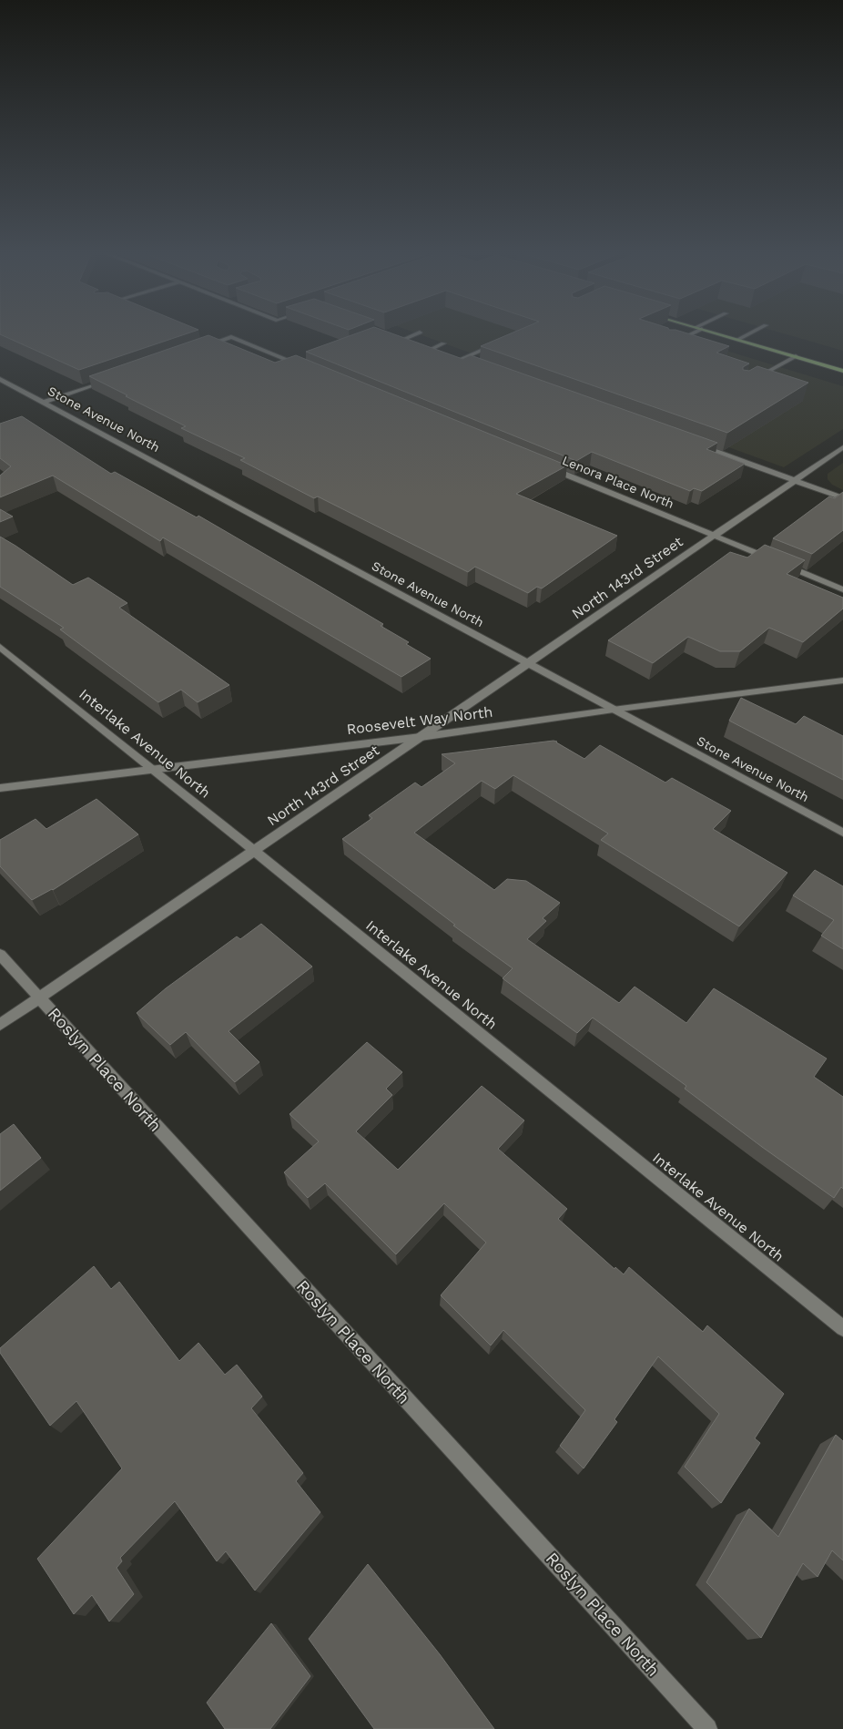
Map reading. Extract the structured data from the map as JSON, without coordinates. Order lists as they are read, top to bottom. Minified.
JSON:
{"streets":{"street":["Stone Avenue North","Lenora Place North","North 143rd Street","Roosevelt Way North","Interlake Avenue North","Roslyn Place North"]},"crossings":[["Stone Avenue North","North 143rd Street"],["Stone Avenue North","Roosevelt Way North"],["Lenora Place North","North 143rd Street"],["North 143rd Street","Roosevelt Way North"],["North 143rd Street","Interlake Avenue North"],["North 143rd Street","Roslyn Place North"],["Roosevelt Way North","Interlake Avenue North"]]}
